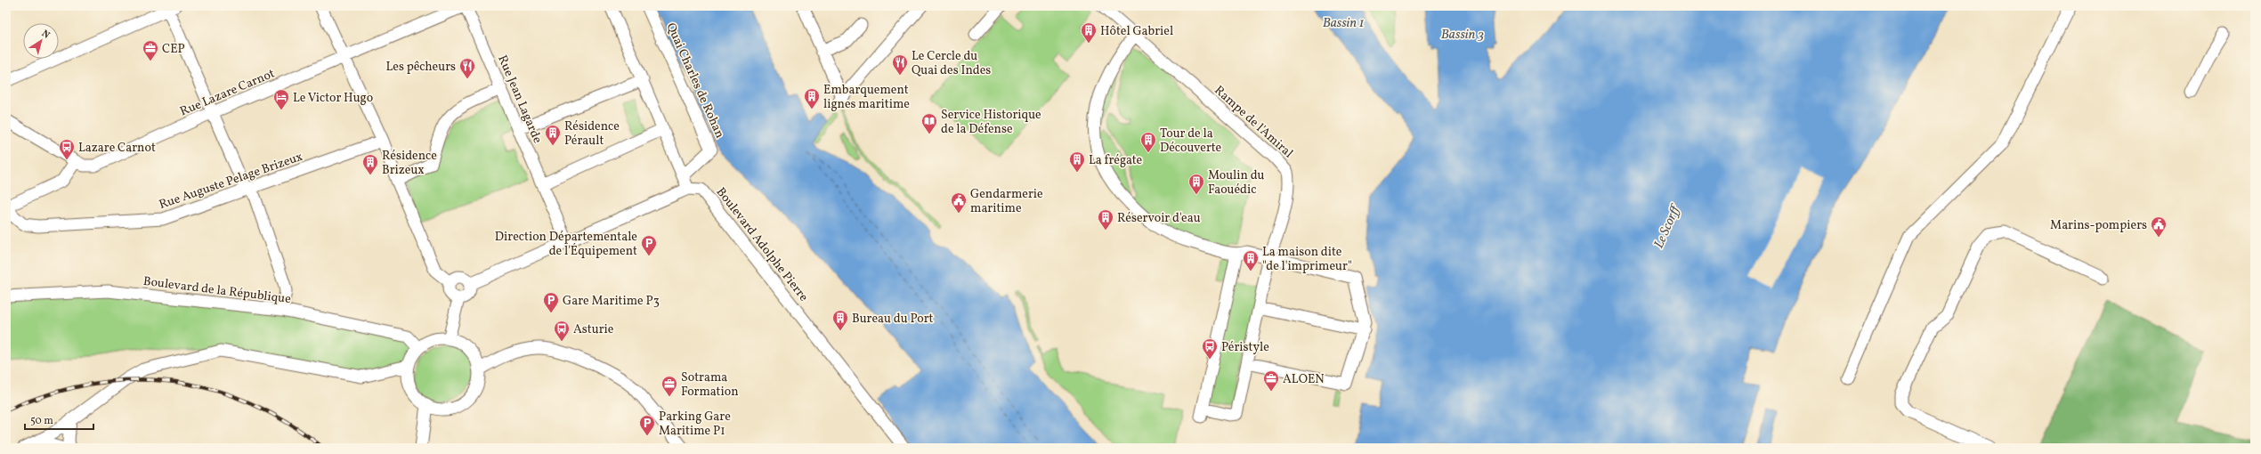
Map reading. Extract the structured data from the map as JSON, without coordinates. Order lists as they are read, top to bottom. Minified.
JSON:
{"streets":{"street":["Quai Charles de Rohan","Rue Lazare Carnot","Rue Jean Lagarde","Rampe de l'Amiral","Rue Auguste Pelage Brizeux","Boulevard Adolphe Pierre","Boulevard de la République"]},"crossings":[["Rue Lazare Carnot","Rue Jean Lagarde"]],"water":["Bassin 1","Bassin 3","Le Scorff"],"places":{"building":["Hôtel Gabriel","Embarquement lignes maritime","Résidence Pérault","Tour de la Découverte","La frégate","Résidence Brizeux","Moulin du Faouédic","Réservoir d'eau","La maison dite \"de l'imprimeur\"","Bureau du Port"],"office":["CEP","ALOEN","Sotrama Formation"],"restaurant":["Le Cercle du Quai des Indes","Les pêcheurs"],"hotel":["Le Victor Hugo"],"library":["Service Historique de la Défense"],"bus stop":["Lazare Carnot","Asturie","Péristyle"],"public building":["Gendarmerie maritime","Marins-pompiers"],"parking":["Direction Départementale de l'Équipement","Gare Maritime P3","Parking Gare Maritime P1"]},"scale_bar":"50 m","north":"top right"}
